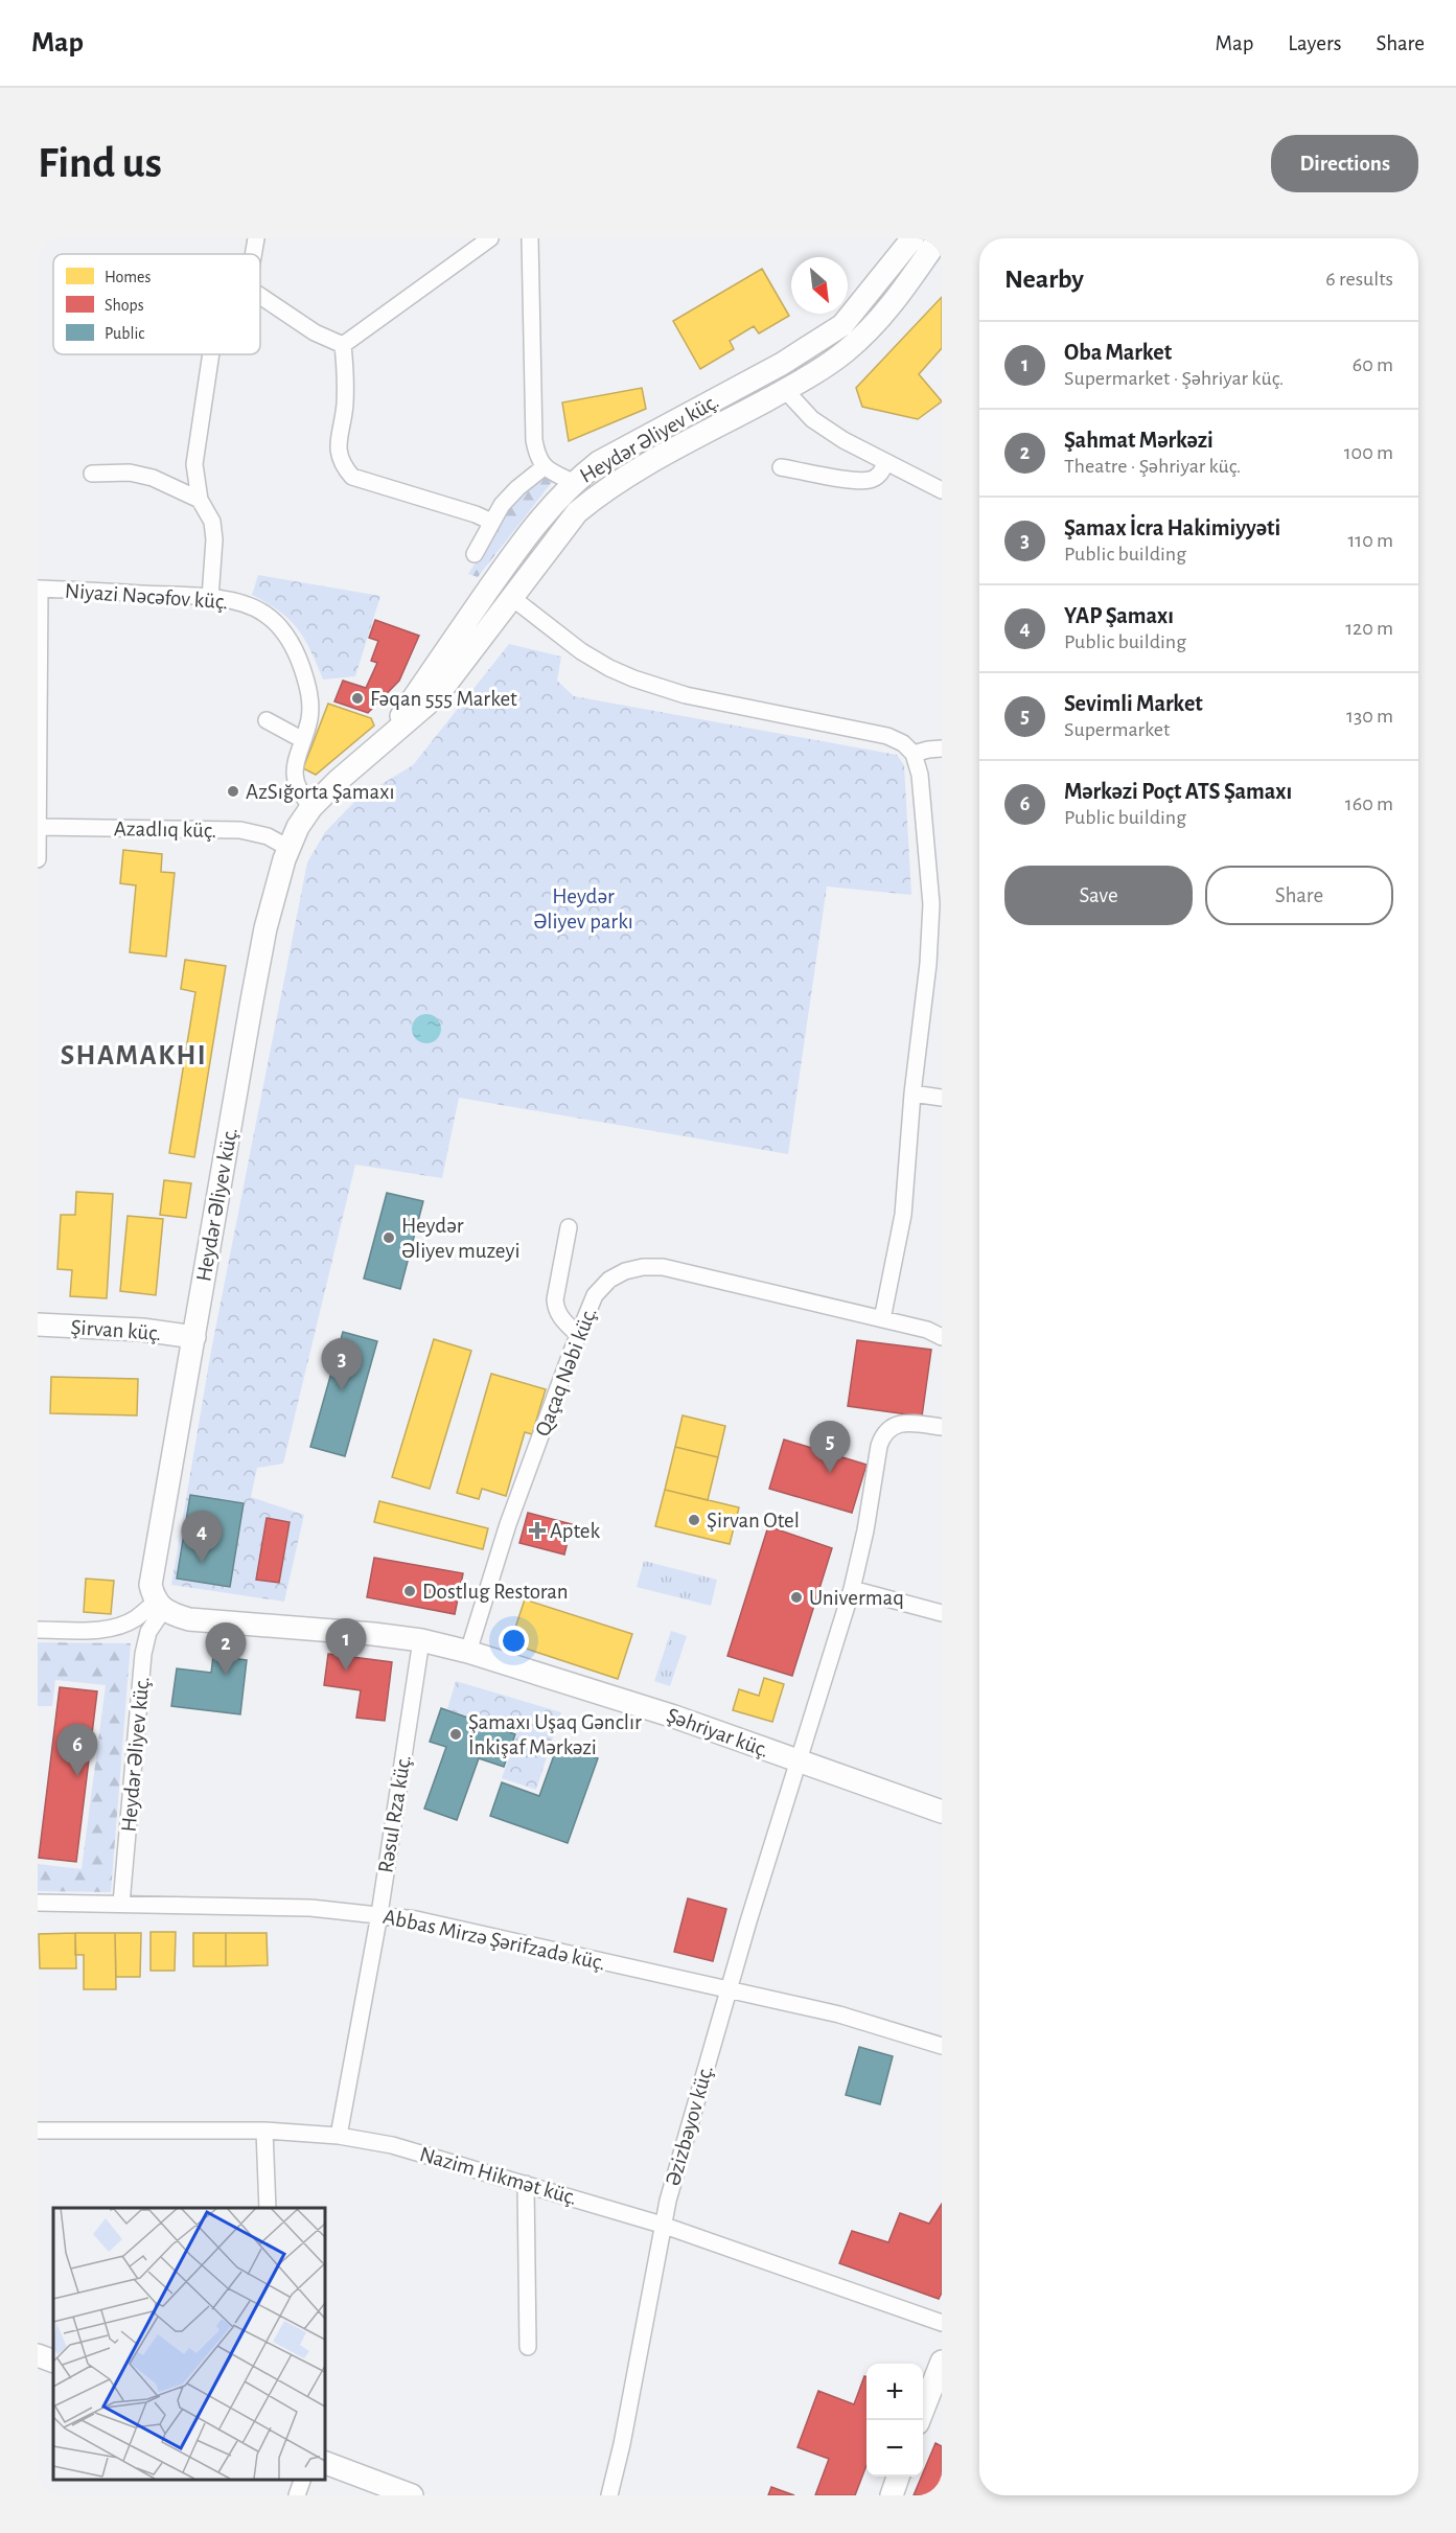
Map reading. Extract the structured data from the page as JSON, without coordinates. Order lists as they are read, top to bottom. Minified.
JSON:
{"streets":{"street":["Heydər Əliyev küç.","Niyazi Nəcəfov küç.","Azadlıq küç.","Şirvan küç.","Qaçaq Nəbi küç.","Şəhriyar küç.","Rəsul Rza küç.","Abbas Mirzə Şərifzadə küç.","Əzizbəyov küç.","Nazim Hikmət küç."]},"crossings":[["Heydər Əliyev küç.","Niyazi Nəcəfov küç."],["Heydər Əliyev küç.","Azadlıq küç."],["Heydər Əliyev küç.","Şirvan küç."],["Heydər Əliyev küç.","Şəhriyar küç."],["Heydər Əliyev küç.","Abbas Mirzə Şərifzadə küç."],["Qaçaq Nəbi küç.","Şəhriyar küç."],["Şəhriyar küç.","Rəsul Rza küç."],["Şəhriyar küç.","Əzizbəyov küç."],["Rəsul Rza küç.","Abbas Mirzə Şərifzadə küç."],["Rəsul Rza küç.","Nazim Hikmət küç."],["Abbas Mirzə Şərifzadə küç.","Əzizbəyov küç."],["Əzizbəyov küç.","Nazim Hikmət küç."]],"districts":["SHAMAKHI"],"parks":["Heydər Əliyev parkı"],"places":{"other":["Fəqan 555 Market","AzSığorta Şamaxı","Heydər Əliyev muzeyi","Şirvan Otel","Dostlug Restoran","Univermaq","Şamaxı Uşaq Gənclır İnkişaf Mərkəzi"],"health":["Aptek"]},"legend":["Homes","Shops","Public"],"north":"bottom right","page":{"header":"Map","nav":["Map","Layers","Share"],"buttons":["Directions",["Save","Share"]],"title":"Find us","heading":["Nearby","6 results"],"list":[{"mark":"1","name":"Oba Market","note":"Supermarket · Şəhriyar küç.","value":"60 m"},{"mark":"2","name":"Şahmat Mərkəzi","note":"Theatre · Şəhriyar küç.","value":"100 m"},{"mark":"3","name":"Şamax İcra Hakimiyyəti","note":"Public building","value":"110 m"},{"mark":"4","name":"YAP Şamaxı","note":"Public building","value":"120 m"},{"mark":"5","name":"Sevimli Market","note":"Supermarket","value":"130 m"},{"mark":"6","name":"Mərkəzi Poçt ATS Şamaxı","note":"Public building","value":"160 m"}],"pins":["3","5","4","1","2","6"],"map_buttons":["+","−"]}}
